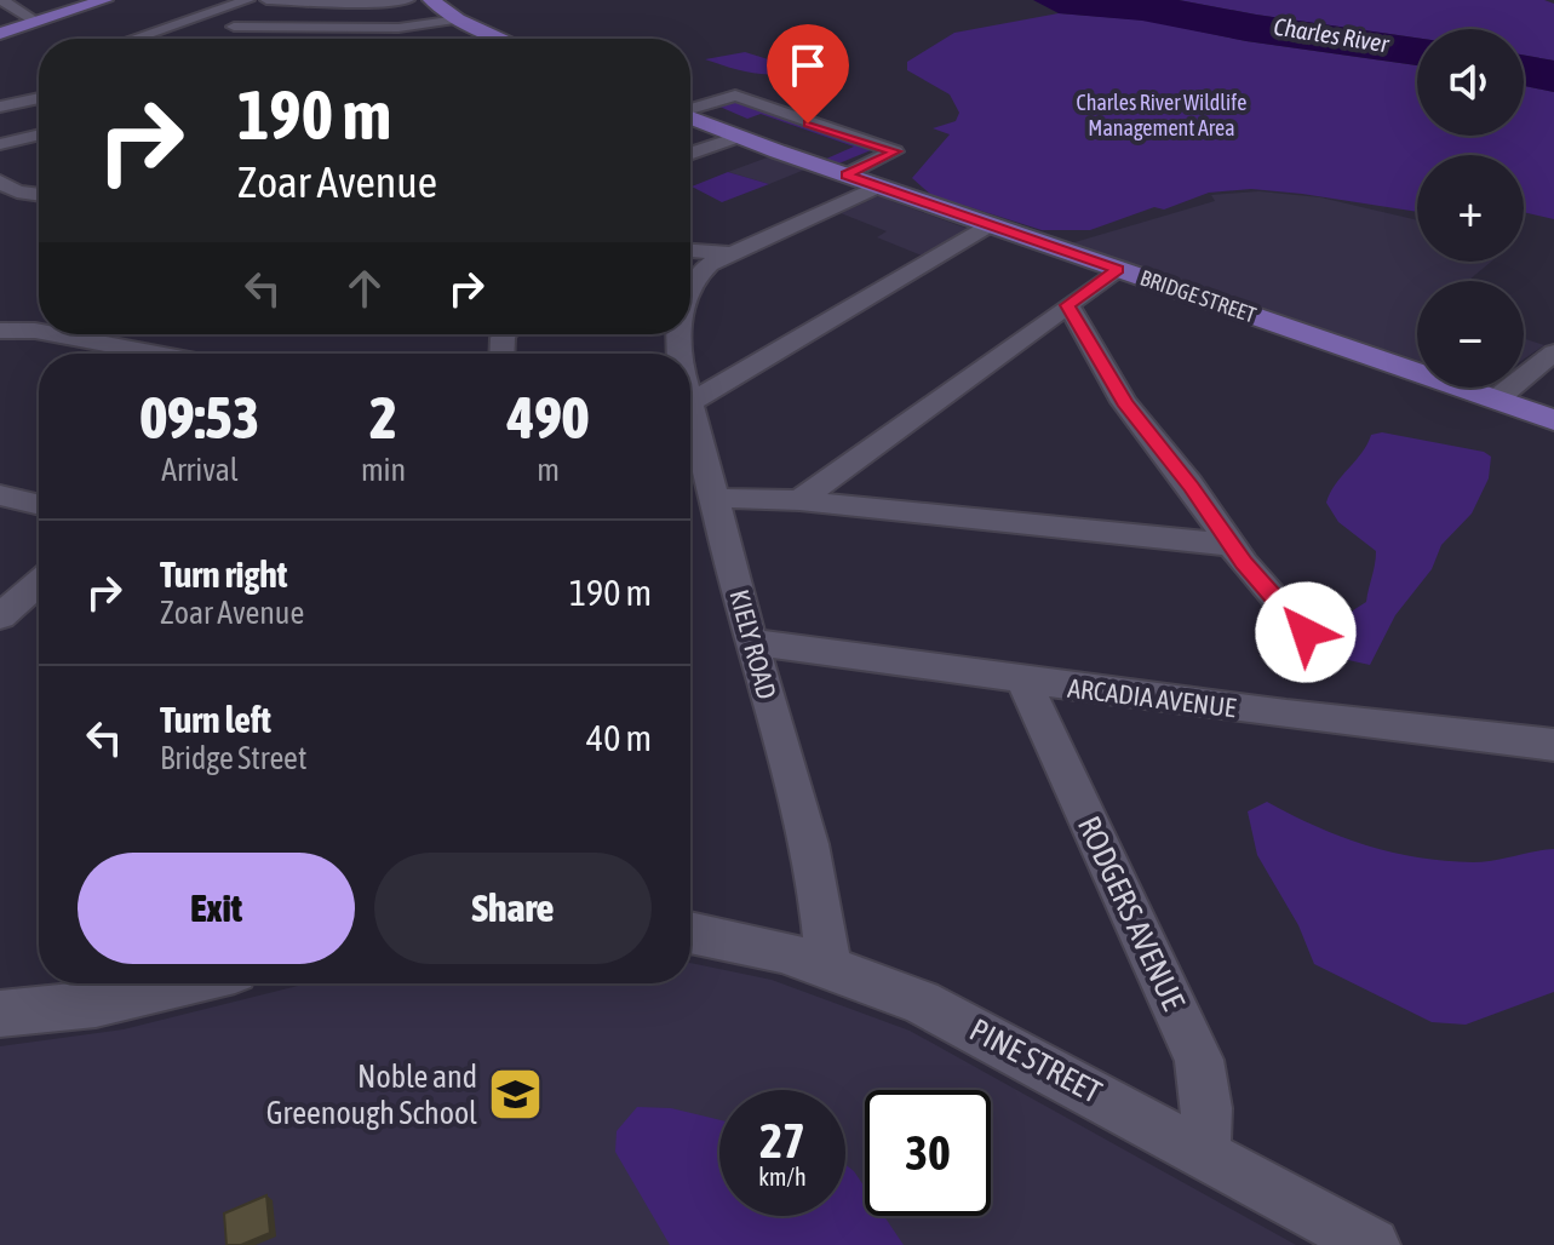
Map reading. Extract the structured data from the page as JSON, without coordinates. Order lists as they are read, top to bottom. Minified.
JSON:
{"streets":{"main road":["BRIDGE STREET"],"street":["KIELY ROAD","ARCADIA AVENUE","RODGERS AVENUE","PINE STREET"]},"crossings":[["BRIDGE STREET","KIELY ROAD"],["KIELY ROAD","ARCADIA AVENUE"],["KIELY ROAD","PINE STREET"],["ARCADIA AVENUE","RODGERS AVENUE"],["RODGERS AVENUE","PINE STREET"]],"water":["Charles River"],"parks":["Charles River Wildlife Management Area"],"places":{"school or university":["Noble and Greenough School"]},"page":{"map_buttons":["+","−"],"turn":["190 m","Zoar Avenue"],"eta":["09:53","Arrival","2","min","490","m"],"list":[{"name":"Turn right","note":"Zoar Avenue","value":"190 m"},{"name":"Turn left","note":"Bridge Street","value":"40 m"}],"buttons":["Exit","Share"],"speed":"27 km/h","limit":"30"}}
